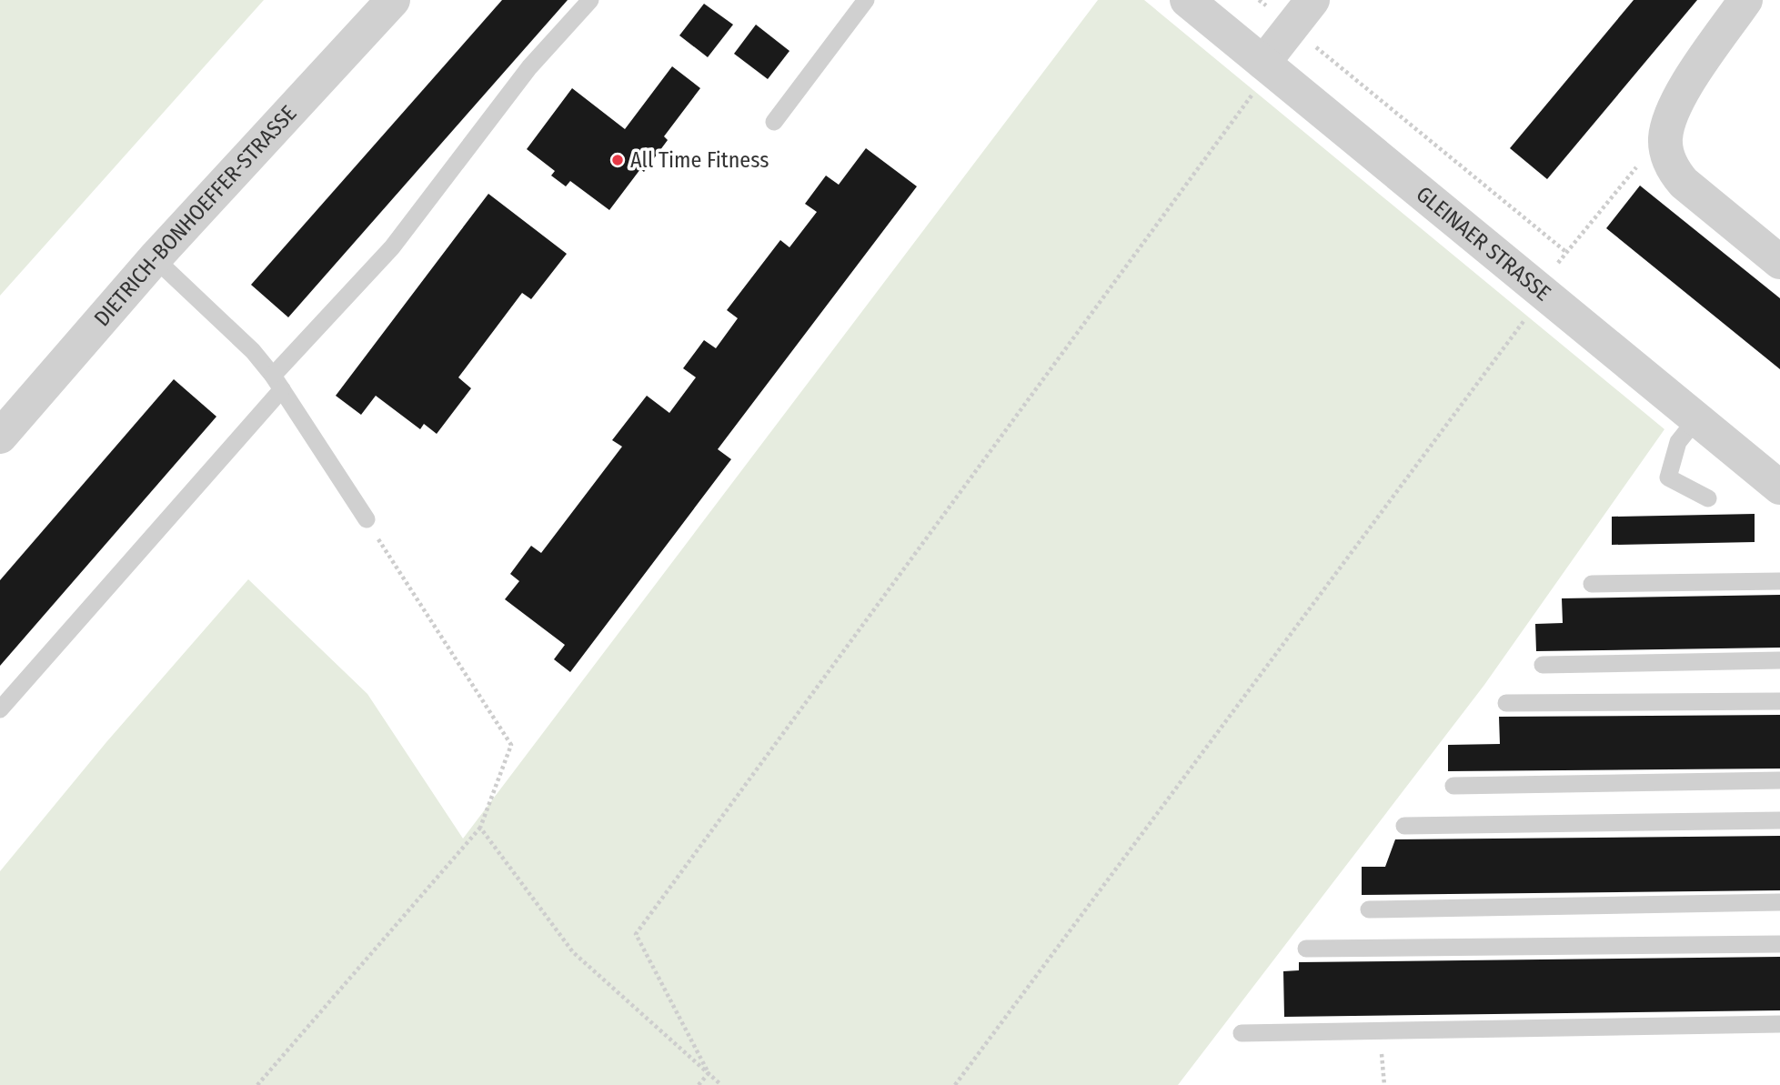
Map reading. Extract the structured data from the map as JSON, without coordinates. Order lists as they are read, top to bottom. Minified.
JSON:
{"streets":{"street":["DIETRICH-BONHOEFFER-STRASSE","GLEINAER STRASSE"]},"places":["All Time Fitness"]}
